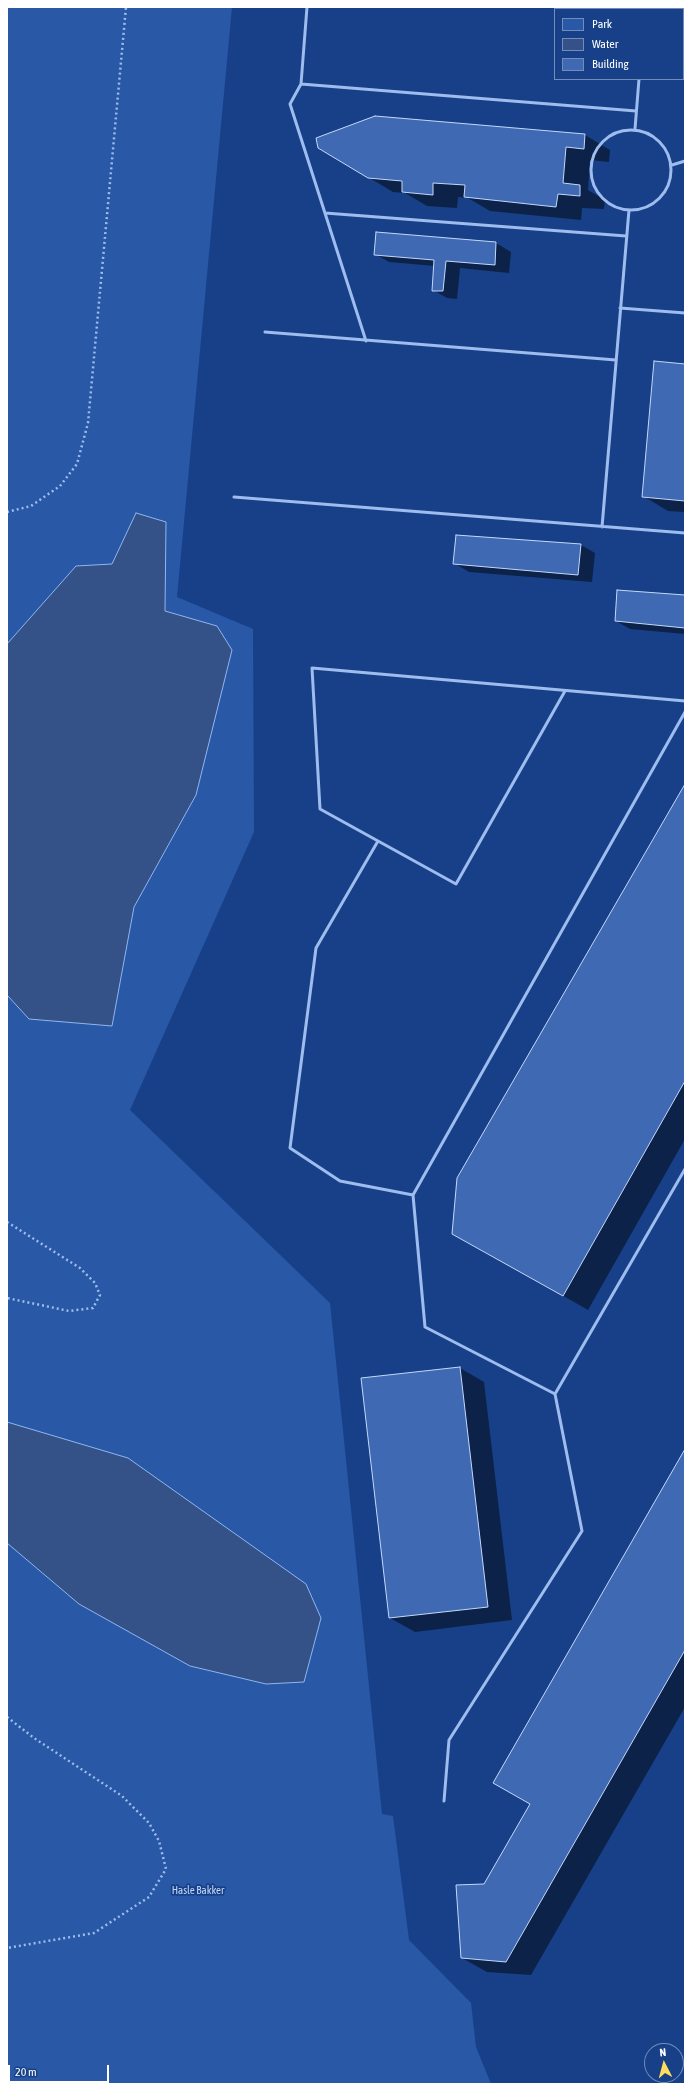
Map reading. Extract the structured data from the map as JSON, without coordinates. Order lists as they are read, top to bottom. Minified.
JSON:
{"parks":["Hasle Bakker"],"legend":["Park","Water","Building"],"scale_bar":"20 m","north":"top"}
